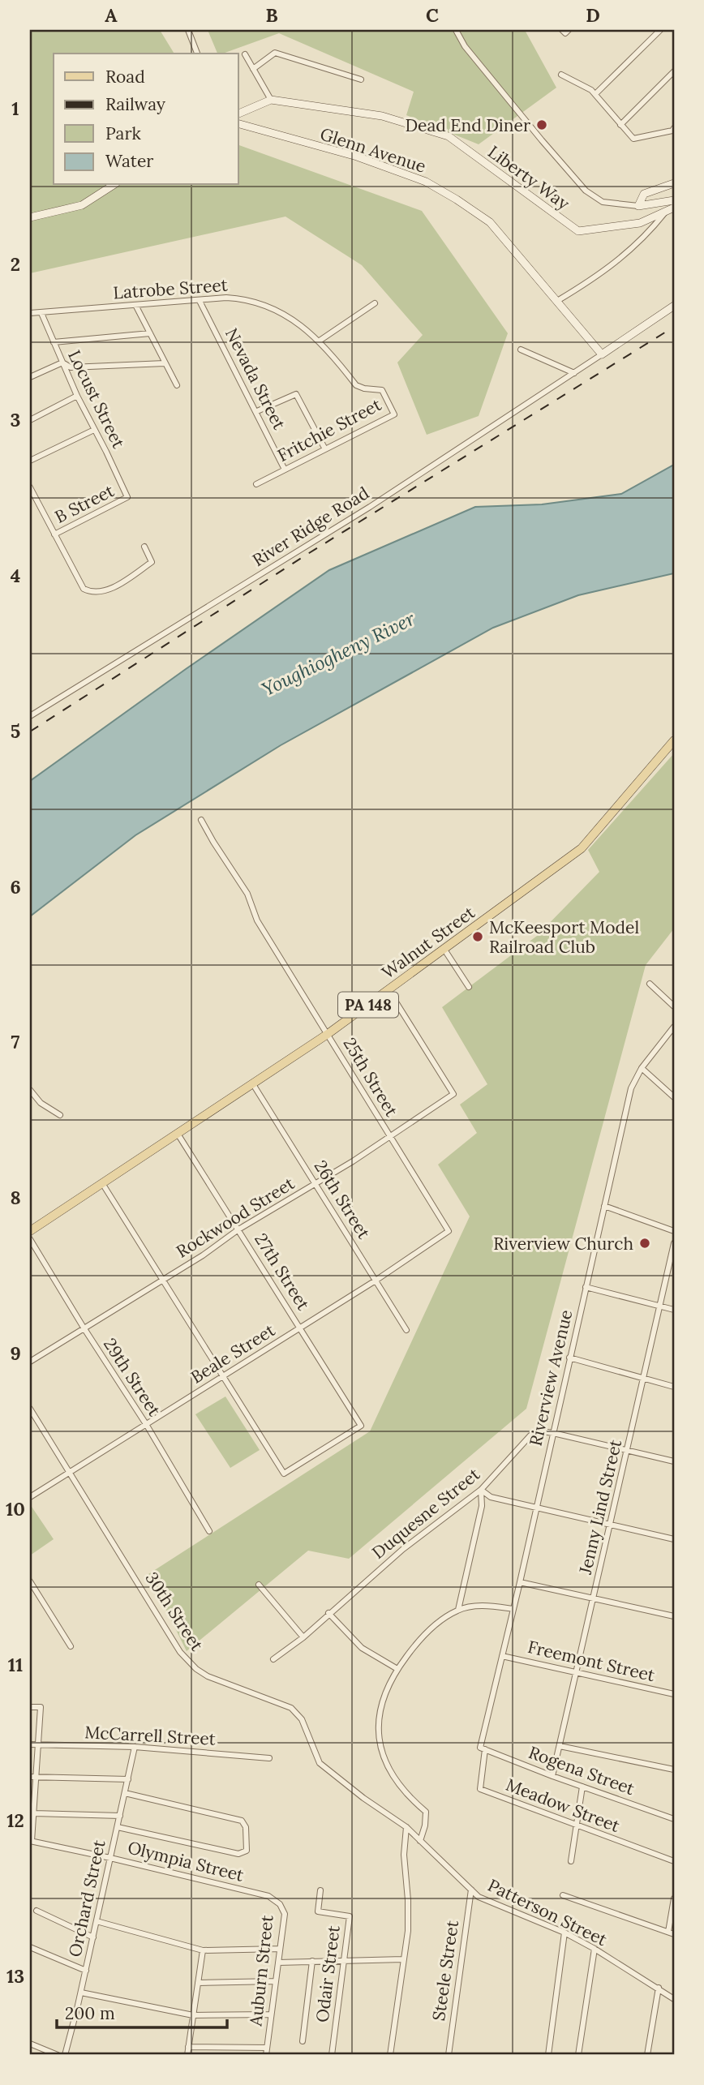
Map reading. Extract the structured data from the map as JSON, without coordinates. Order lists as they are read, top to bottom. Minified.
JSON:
{"streets":{"main road":["Walnut Street","PA 148"],"street":["Glenn Avenue","Liberty Way","Latrobe Street","Nevada Street","Locust Street","Fritchie Street","B Street","River Ridge Road","25th Street","26th Street","Rockwood Street","27th Street","Beale Street","29th Street","Riverview Avenue","Jenny Lind Street","Duquesne Street","30th Street","Freemont Street","McCarrell Street","Rogena Street","Meadow Street","Olympia Street","Orchard Street","Patterson Street","Auburn Street","Steele Street","Odair Street"]},"crossings":[["Glenn Avenue","River Ridge Road"],["Latrobe Street","Nevada Street"],["Latrobe Street","Locust Street"],["Latrobe Street","Fritchie Street"],["Nevada Street","Fritchie Street"],["Locust Street","B Street"],["Walnut Street","25th Street"],["Walnut Street","26th Street"],["Walnut Street","Rockwood Street"],["Walnut Street","27th Street"],["25th Street","Rockwood Street"],["25th Street","Beale Street"],["26th Street","Rockwood Street"],["26th Street","Beale Street"],["Rockwood Street","27th Street"],["Rockwood Street","29th Street"],["27th Street","Beale Street"],["Beale Street","29th Street"],["Beale Street","30th Street"],["Riverview Avenue","Duquesne Street"],["Riverview Avenue","Freemont Street"],["Riverview Avenue","Rogena Street"],["Riverview Avenue","Meadow Street"],["Jenny Lind Street","Duquesne Street"],["Jenny Lind Street","Freemont Street"],["Jenny Lind Street","Rogena Street"],["30th Street","Patterson Street"],["McCarrell Street","Orchard Street"],["Rogena Street","Meadow Street"],["Olympia Street","Orchard Street"],["Olympia Street","Auburn Street"],["Patterson Street","Steele Street"]],"water":["Youghiogheny River"],"places":["Dead End Diner","McKeesport Model Railroad Club","Riverview Church"],"legend":["Road","Railway","Park","Water"],"scale_bar":"200 m","grid":{"columns":["A","B","C","D"],"rows":["1","2","3","4","5","6","7","8","9","10","11","12","13"]}}
